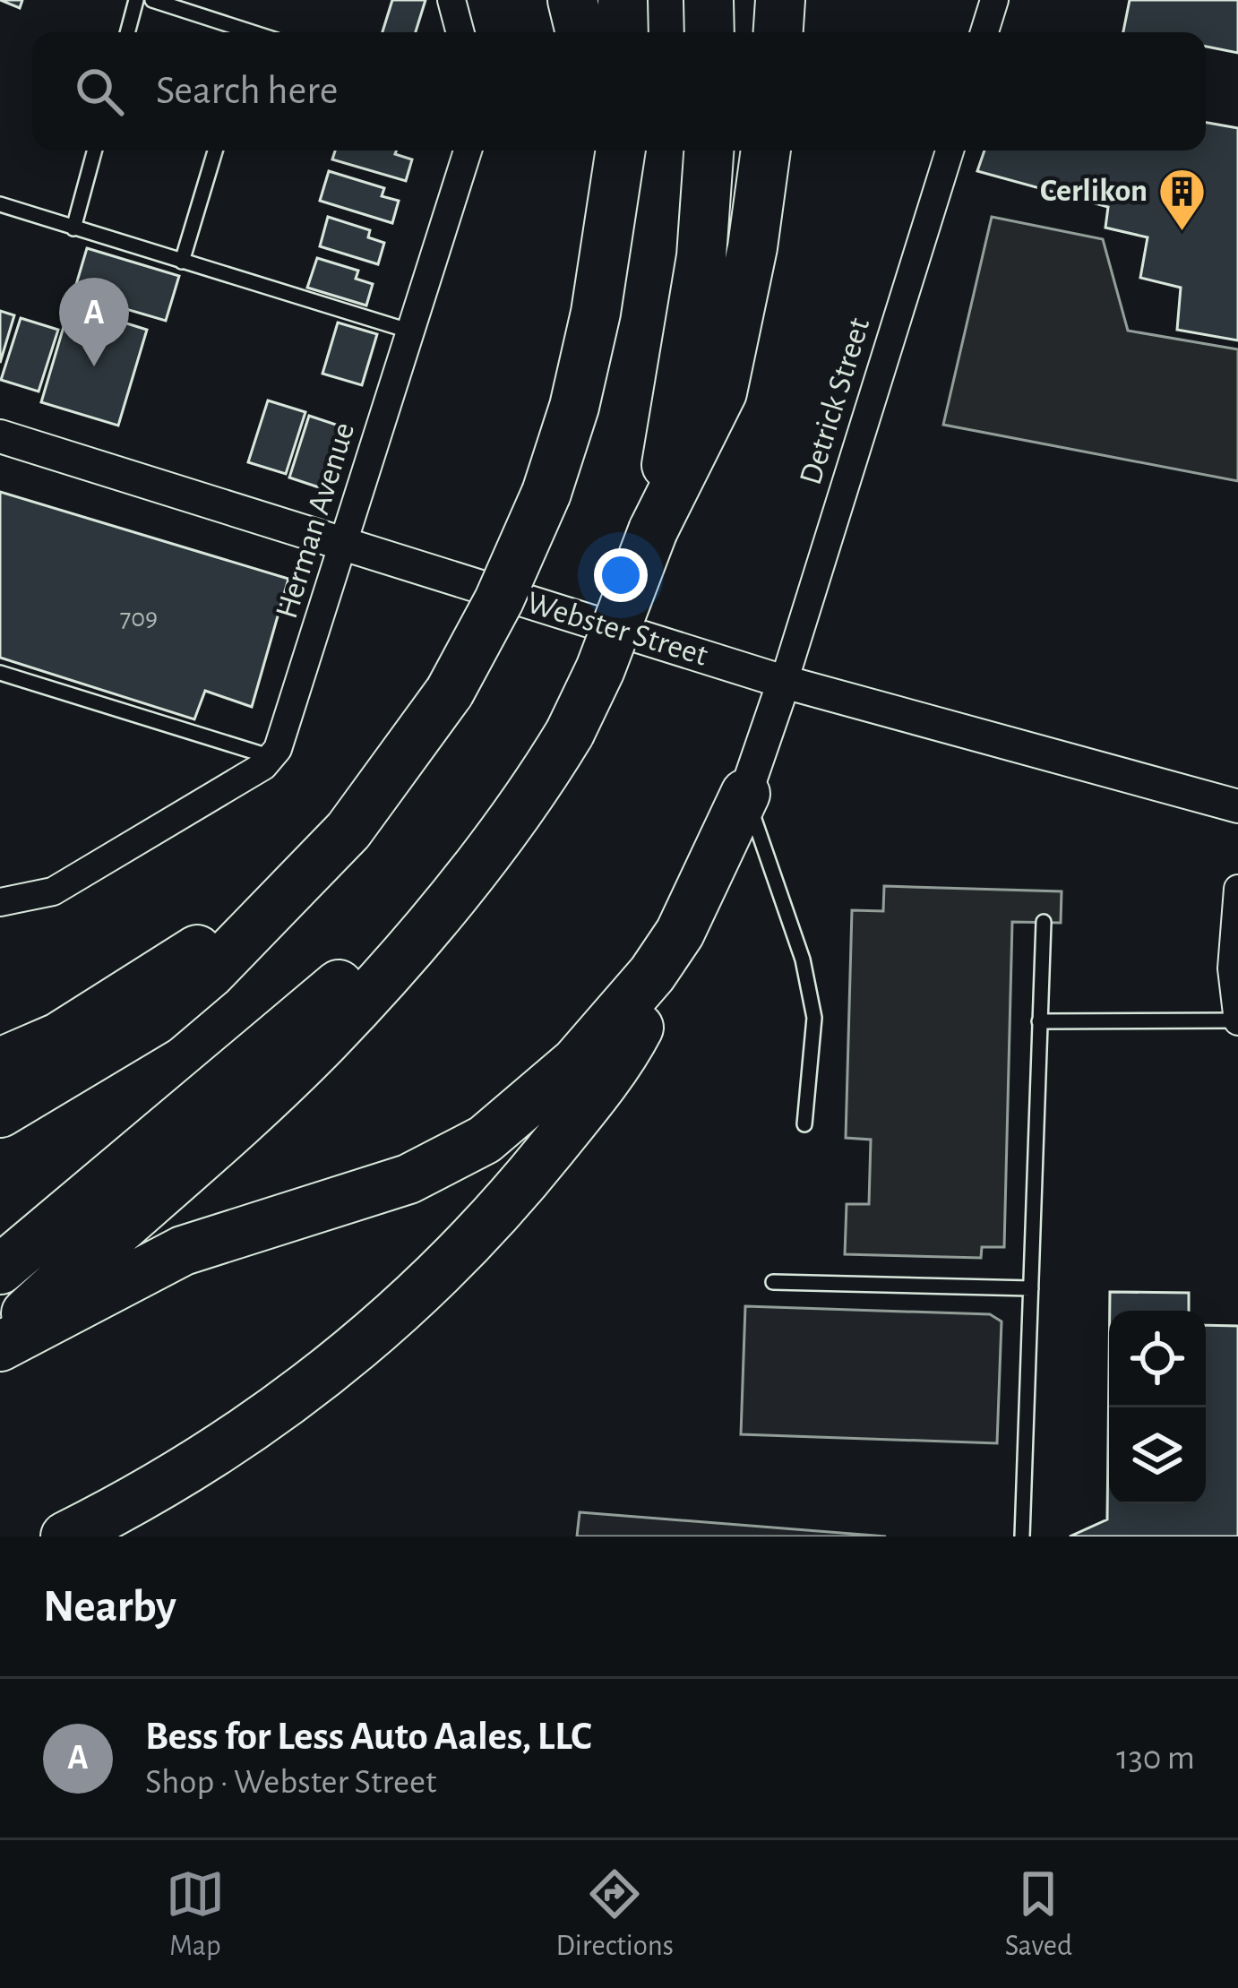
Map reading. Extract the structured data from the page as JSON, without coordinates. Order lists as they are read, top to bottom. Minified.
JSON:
{"streets":{"street":["Detrick Street","Herman Avenue","Webster Street"]},"crossings":[["Detrick Street","Webster Street"],["Herman Avenue","Webster Street"]],"places":{"building":["Cerlikon"]},"house_numbers":["709"],"page":{"search":"Search here","pins":"A","heading":"Nearby","list":[{"mark":"A","name":"Bess for Less Auto Aales, LLC","note":"Shop · Webster Street","value":"130 m"}],"nav":["Map","Directions","Saved"]}}
